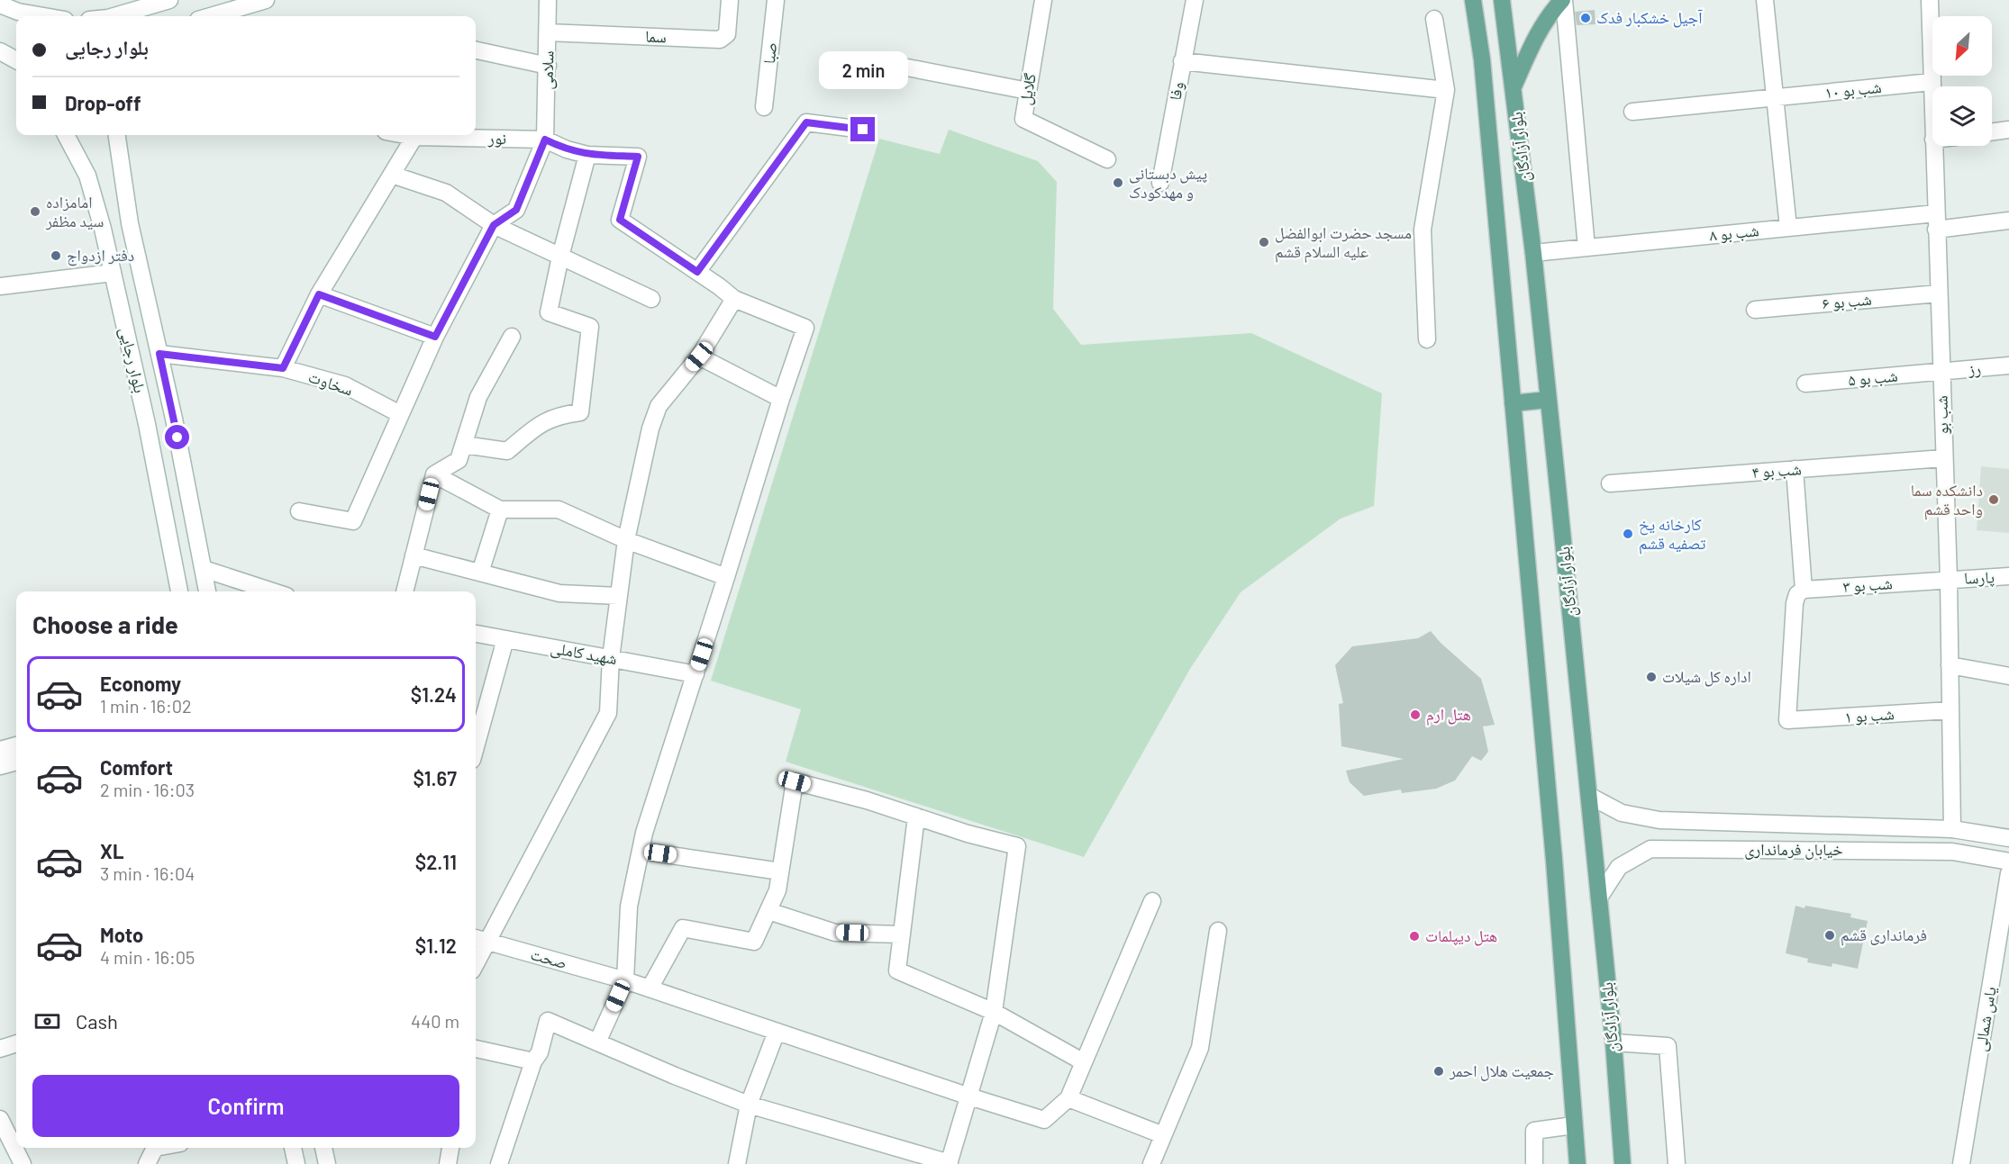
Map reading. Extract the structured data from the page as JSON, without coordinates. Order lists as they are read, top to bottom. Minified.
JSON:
{"streets":{"main road":["بلوار آزادگان"],"street":["سما","صبا","سلامی","گلایل","شب بو ۱۰","وفا","نور","شب بو ۸","شب بو ۶","بلوار رجایی","رز","شب بو ۵","سخاوت","شب بو","شب بو ۴","پارسا","شب بو ۳","شهید کاملی","شب بو ۱","خیابان فرمانداری","صحت","یاس شمالی"]},"crossings":[["سما","سلامی"],["سلامی","نور"],["شب بو ۱۰","شب بو"],["بلوار آزادگان","شب بو ۸"],["بلوار آزادگان","خیابان فرمانداری"],["شب بو ۸","شب بو"],["شب بو ۶","شب بو"],["بلوار رجایی","سخاوت"],["رز","شب بو ۵"],["رز","شب بو"],["شب بو ۵","شب بو"],["شب بو","شب بو ۴"],["شب بو","پارسا"],["شب بو","شب بو ۳"],["شب بو","شب بو ۱"],["شب بو","خیابان فرمانداری"],["پارسا","شب بو ۳"],["شب بو ۳","شب بو ۱"]],"places":["آجیل خشکبار فدک","پیش دبستانی و مهدکودک","امامزاده سید مظفر","مسجد حضرت ابوالفضل علیه السلام قشم","دفتر ازدواج","دانشکده سما واحد قشم","کارخانه یخ تصفیه قشم","اداره کل شیلات","هتل ارم","فرمانداری قشم","هتل دیپلمات","جمعیت هلال احمر"],"north":"bottom left","page":{"banner":["بلوار رجایی","Drop-off"],"bubble":"2 min","heading":"Choose a ride","list":[{"name":"Economy","note":"1 min · 16:02","value":"$1.24"},{"name":"Comfort","note":"2 min · 16:03","value":"$1.67"},{"name":"XL","note":"3 min · 16:04","value":"$2.11"},{"name":"Moto","note":"4 min · 16:05","value":"$1.12"}],"pay":["Cash","440 m"],"buttons":"Confirm"}}
